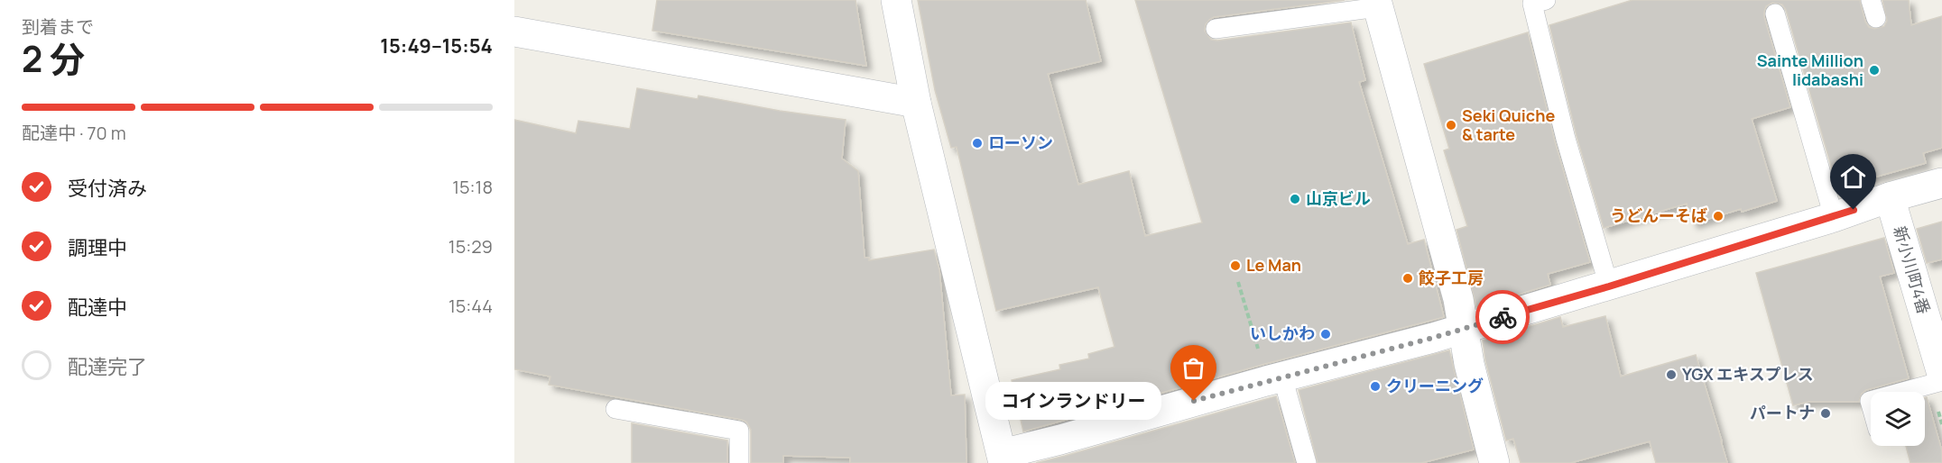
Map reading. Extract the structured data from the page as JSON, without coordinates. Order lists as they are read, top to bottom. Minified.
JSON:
{"streets":{"street":["新小川町4番"]},"places":["Sainte Million Iidabashi","Seki Quiche & tarte","ローソン","山京ビル","うどんーそば","Le Man","餃子工房","いしかわ","YGX エキスプレス","クリーニング","コインランドリー","パートナ"],"page":{"heading":["2 分","到着まで","15:49–15:54"],"bar":"配達中 · 70 m","list":[["受付済み","15:18"],["調理中","15:29"],["配達中","15:44"],"配達完了"],"bubble":"コインランドリー"}}
